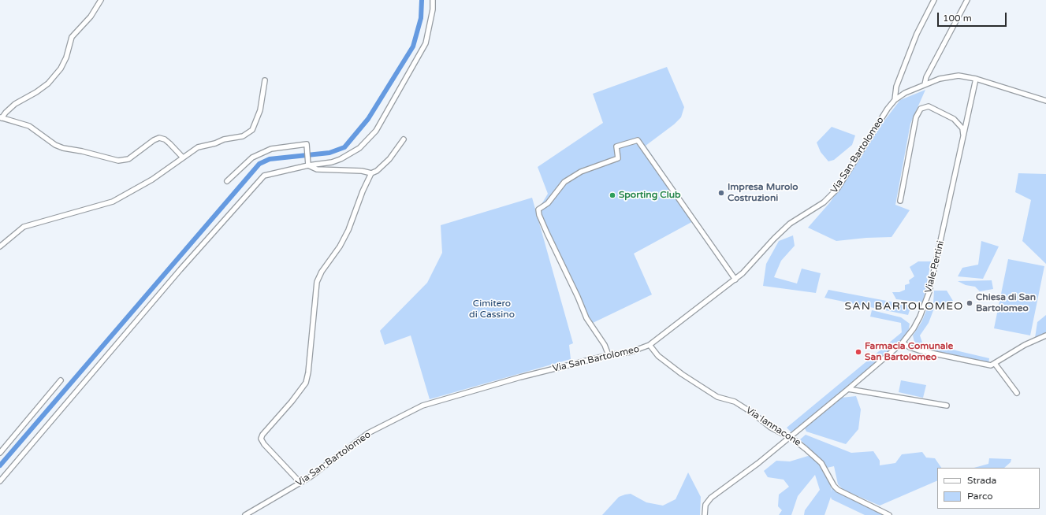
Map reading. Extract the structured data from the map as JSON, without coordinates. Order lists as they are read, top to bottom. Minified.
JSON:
{"streets":{"street":["Via San Bartolomeo","Viale Pertini","Via Iannacone"]},"crossings":[["Via San Bartolomeo","Via Iannacone"],["Viale Pertini","Via Iannacone"]],"districts":["SAN BARTOLOMEO"],"parks":["Cimitero di Cassino"],"places":["Impresa Murolo Costruzioni","Sporting Club","Chiesa di San Bartolomeo","Farmacia Comunale San Bartolomeo"],"legend":["Strada","Parco"],"scale_bar":"100 m"}
